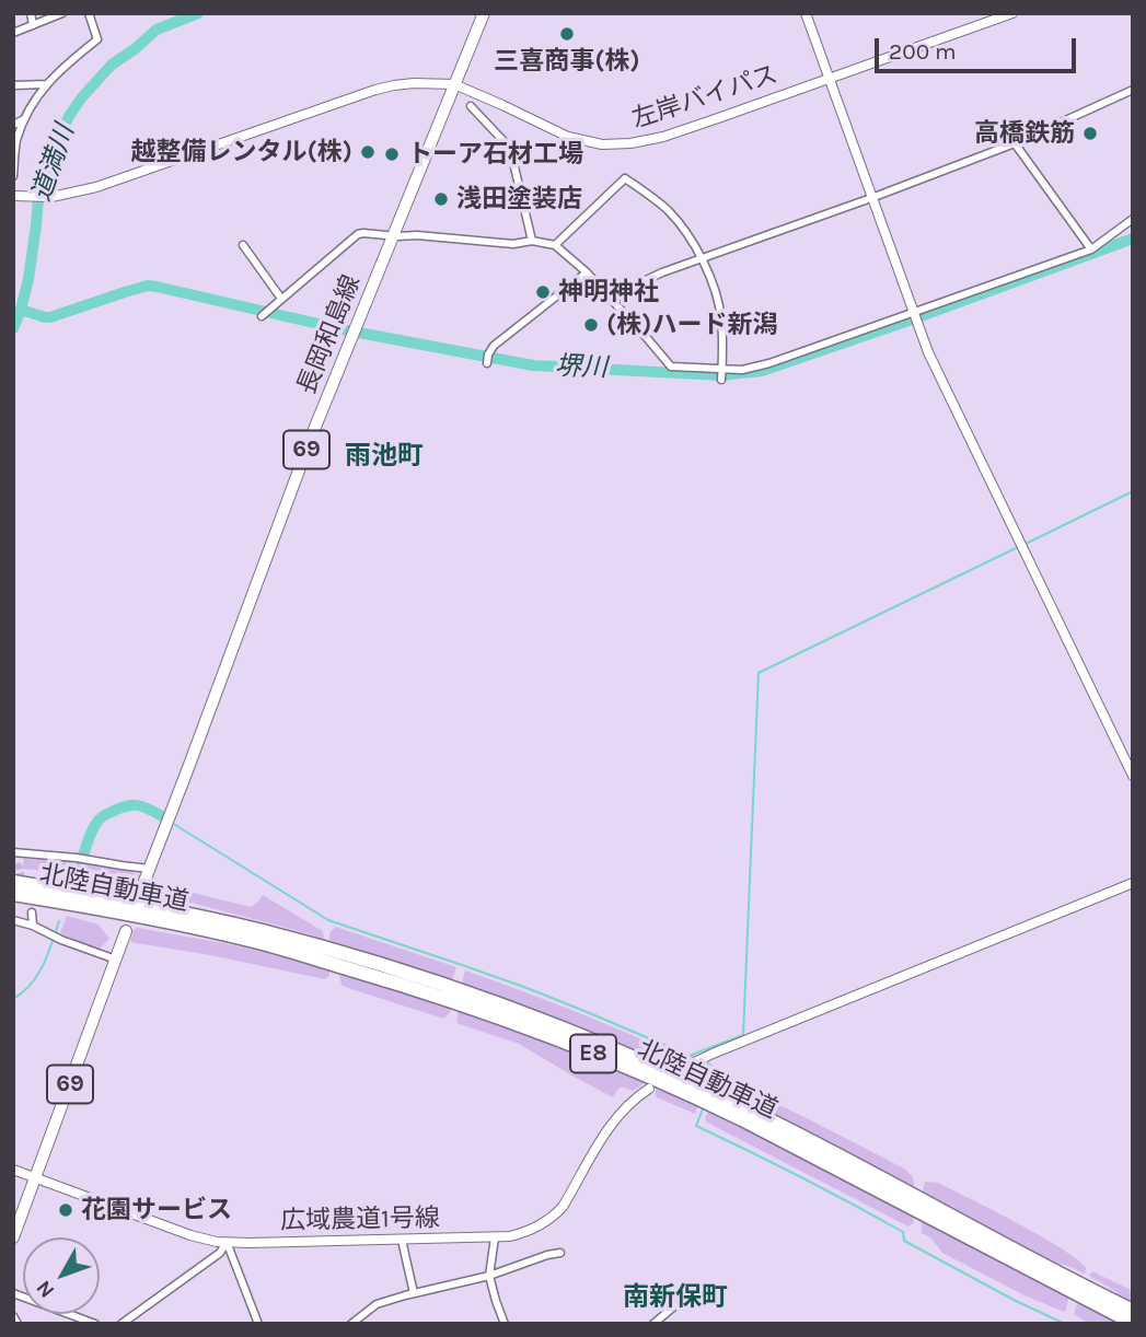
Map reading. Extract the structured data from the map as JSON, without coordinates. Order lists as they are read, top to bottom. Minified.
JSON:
{"streets":{"highway":["北陸自動車道","E8"],"main road":["長岡和島線","69"],"street":["左岸バイパス","広域農道1号線"]},"crossings":[["左岸バイパス","長岡和島線"],["69","広域農道1号線"]],"districts":["雨池町","南新保町"],"water":["道満川","堺川"],"places":["三喜商事(株)","高橋鉄筋","越整備レンタル(株)","トーア石材工場","浅田塗装店","神明神社","(株)ハード新潟","花園サービス"],"scale_bar":"200 m","north":"bottom left"}
